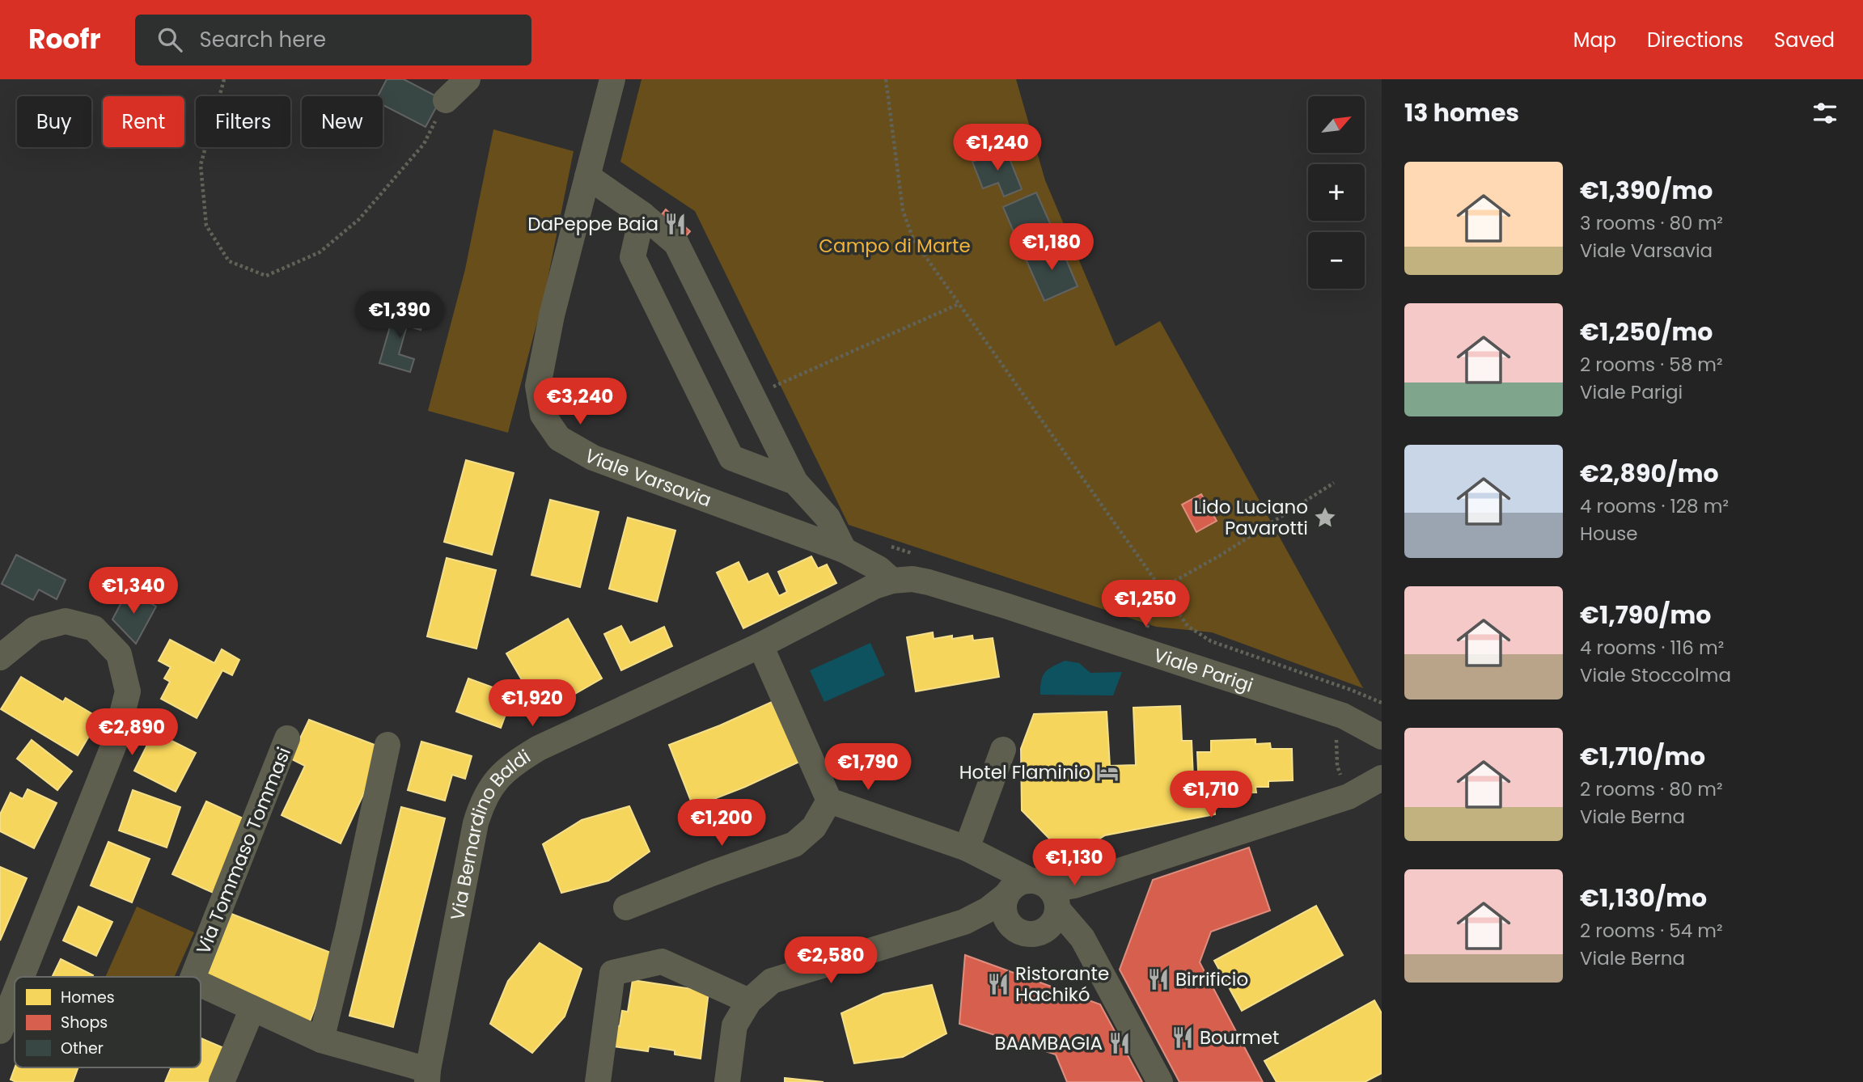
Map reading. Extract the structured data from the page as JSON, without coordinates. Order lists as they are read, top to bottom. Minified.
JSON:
{"streets":{"street":["Viale Varsavia","Viale Parigi","Via Bernardino Baldi","Via Tommaso Tommasi"]},"crossings":[["Viale Varsavia","Viale Parigi"],["Viale Varsavia","Via Bernardino Baldi"],["Viale Parigi","Via Bernardino Baldi"],["Via Bernardino Baldi","Via Tommaso Tommasi"]],"parks":["Campo di Marte"],"places":{"restaurant":["DaPeppe Baia","Birrificio","Ristorante Hachikó","Bourmet","BAAMBAGIA"],"place":["Lido Luciano Pavarotti"],"hotel":["Hotel Flaminio"]},"legend":["Homes","Shops","Other"],"north":"top right","page":{"header":"Roofr","search":"Search here","nav":["Map","Directions","Saved"],"heading":"13 homes","map_buttons":["+","−"],"chip":["Buy","Rent","Filters","New"],"price":["€1,240","€1,180","€1,390","€3,240","€1,340","€1,250","€1,920","€2,890","€1,790","€1,710","€1,200","€1,130","€2,580"],"list":[{"name":"€1,390/mo","note":"3 rooms · 80 m² · Viale Varsavia"},{"name":"€1,250/mo","note":"2 rooms · 58 m² · Viale Parigi"},{"name":"€2,890/mo","note":"4 rooms · 128 m² · House"},{"name":"€1,790/mo","note":"4 rooms · 116 m² · Viale Stoccolma"},{"name":"€1,710/mo","note":"2 rooms · 80 m² · Viale Berna"},{"name":"€1,130/mo","note":"2 rooms · 54 m² · Viale Berna"}]}}
